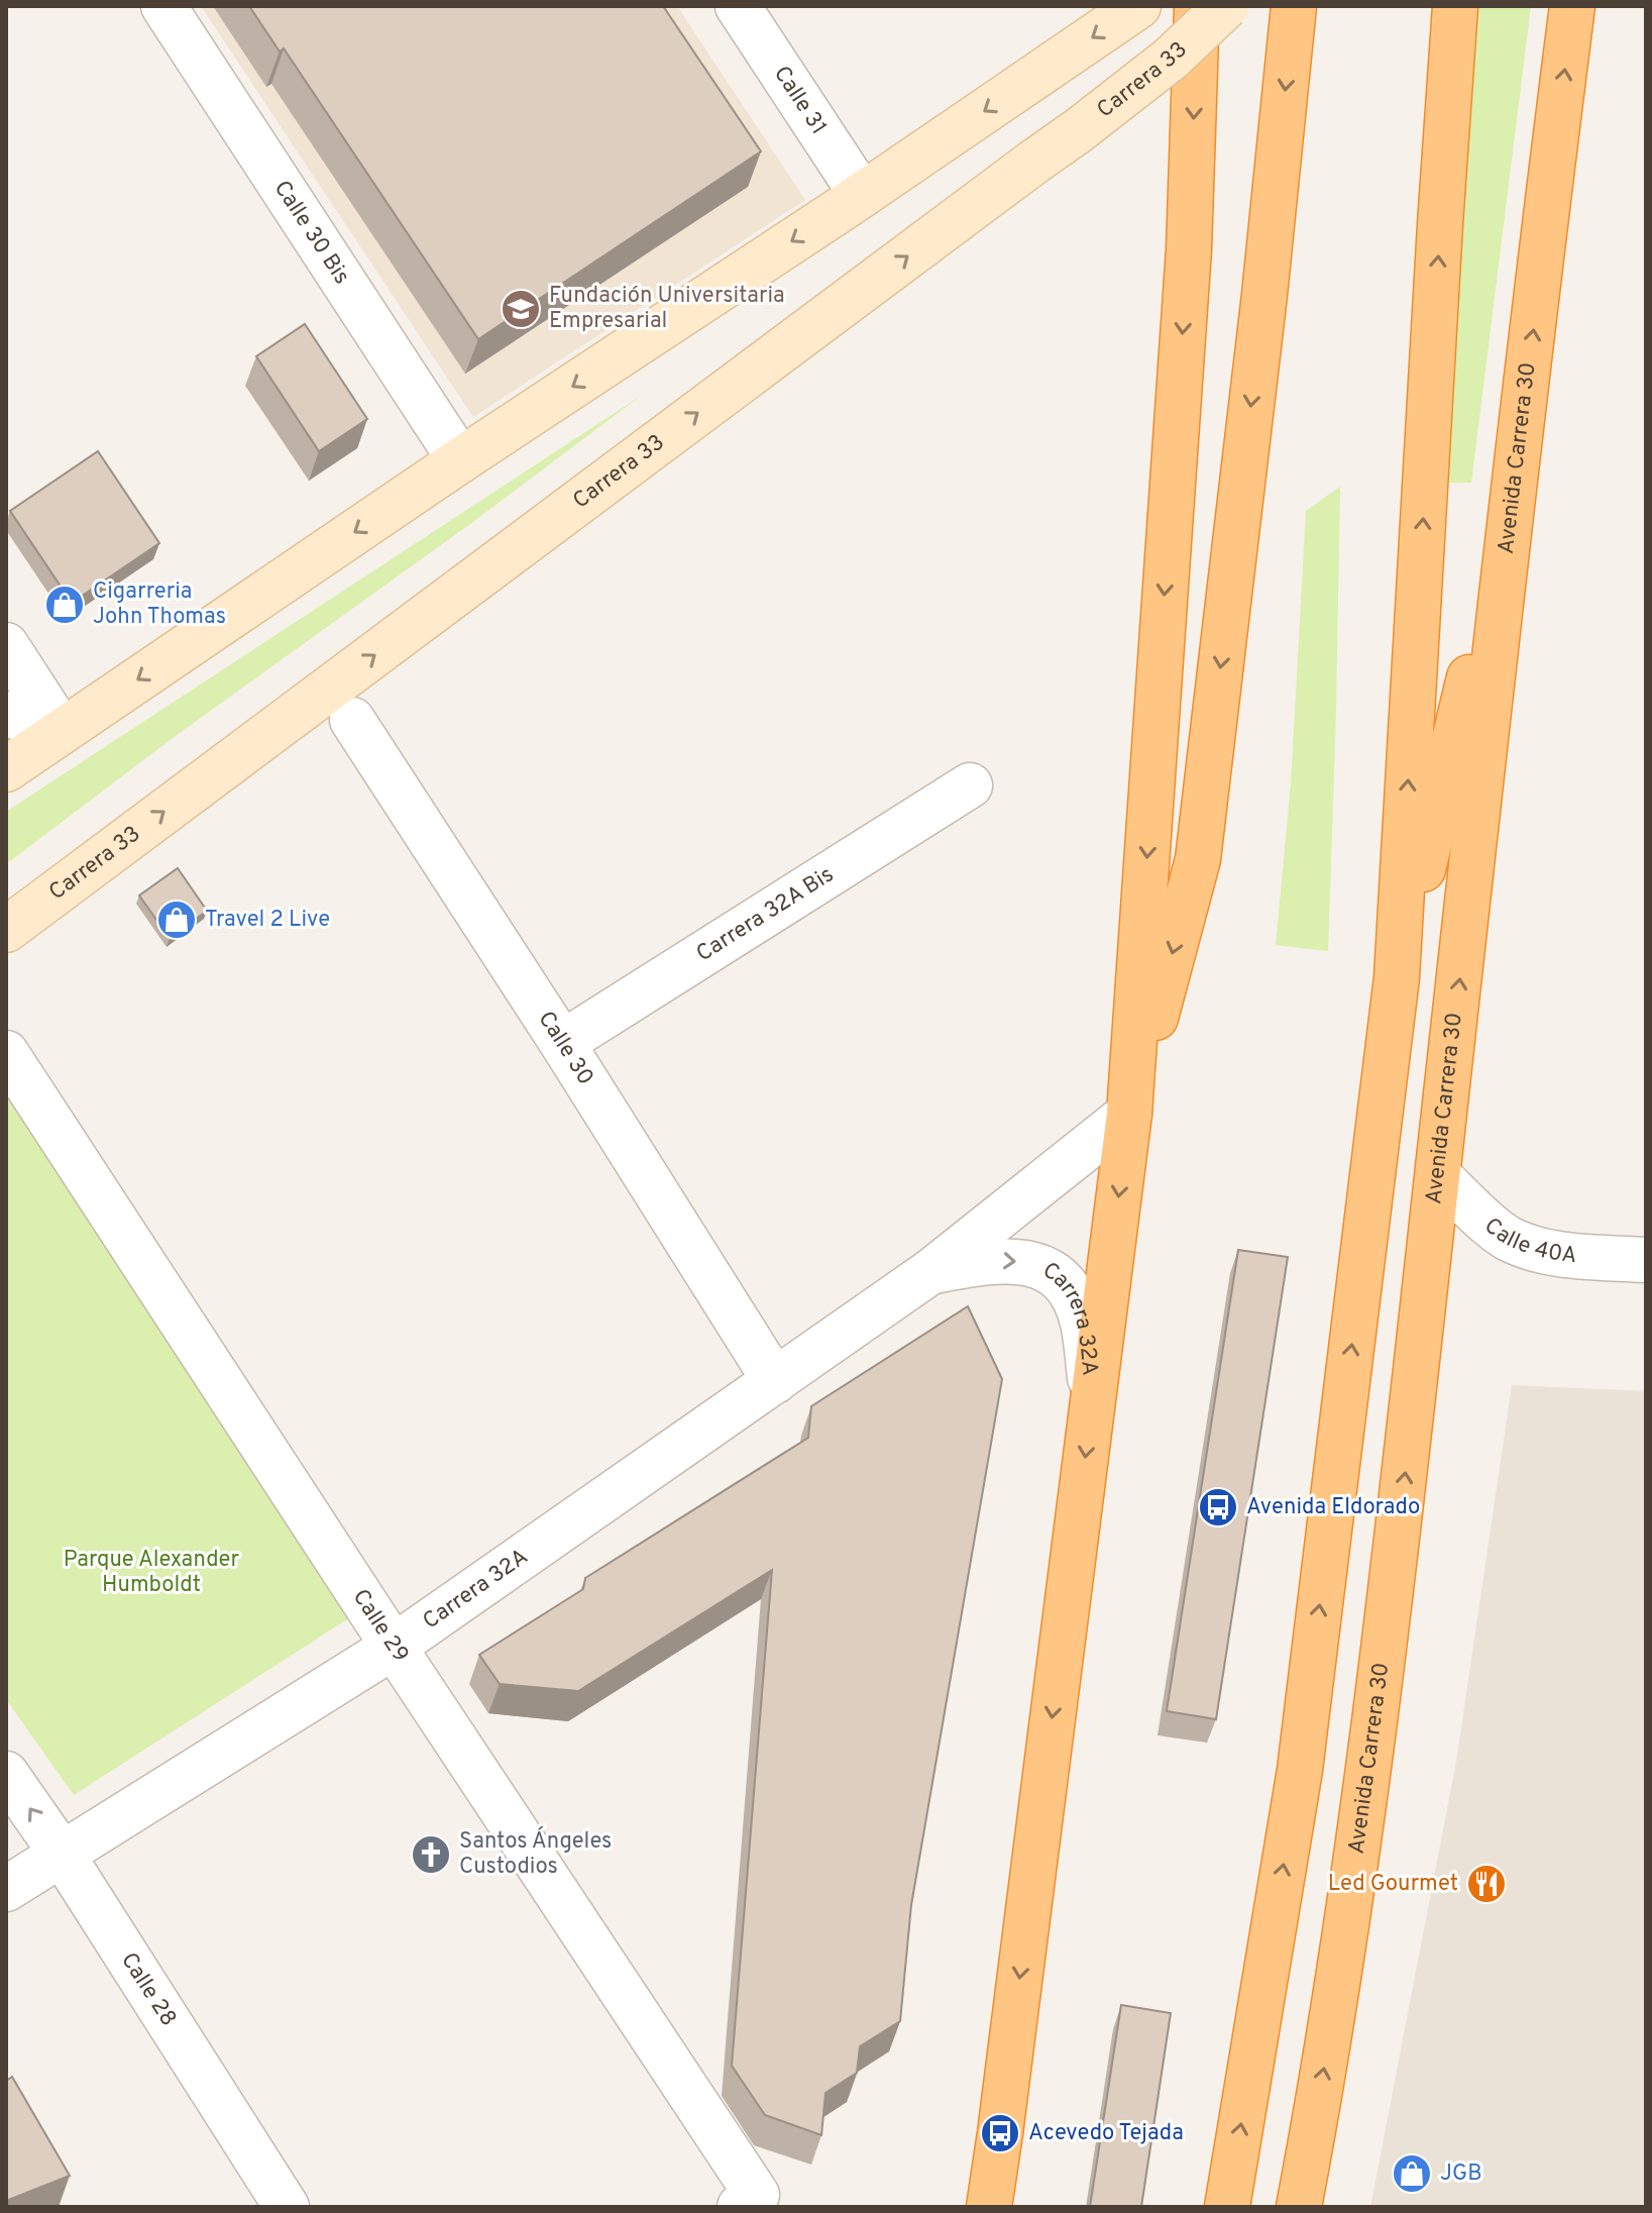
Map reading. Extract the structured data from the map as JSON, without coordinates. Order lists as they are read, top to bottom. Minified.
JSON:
{"streets":{"highway":["Avenida Carrera 30"],"main road":["Carrera 33"],"street":["Calle 31","Calle 30 Bis","Carrera 32A Bis","Calle 30","Calle 40A","Carrera 32A","Calle 29","Calle 28"]},"crossings":[["Avenida Carrera 30","Calle 40A"],["Carrera 32A Bis","Calle 30"],["Calle 30","Carrera 32A"],["Carrera 32A","Calle 29"],["Carrera 32A","Calle 28"]],"parks":["Parque Alexander Humboldt"],"places":{"school or university":["Fundación Universitaria Empresarial"],"shop":["Cigarreria John Thomas","Travel 2 Live","JGB"],"bus stop":["Avenida Eldorado","Acevedo Tejada"],"church":["Santos Ángeles Custodios"],"restaurant":["Led Gourmet"]}}
